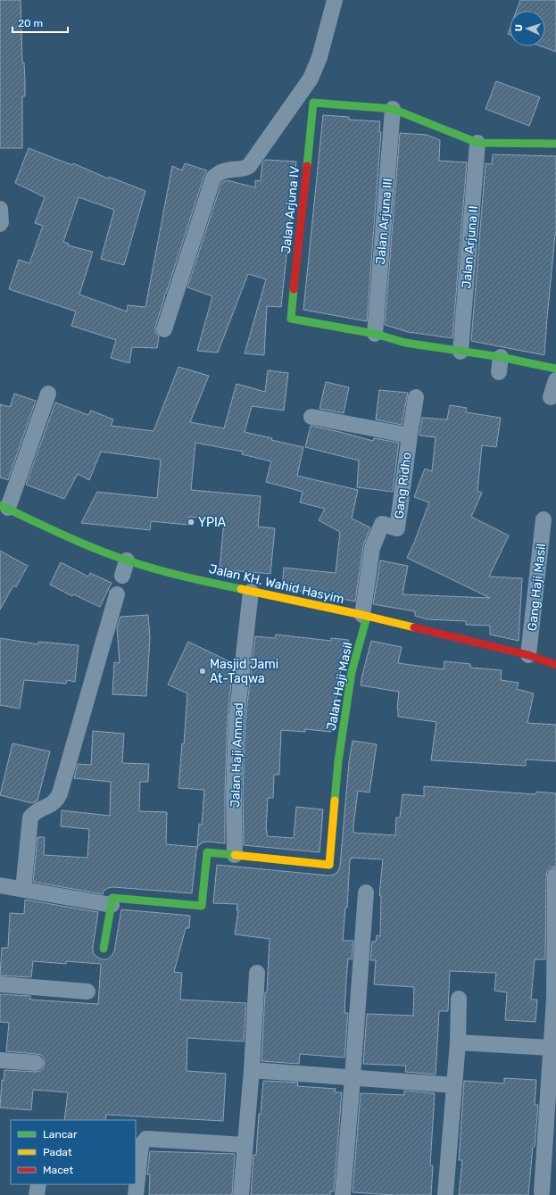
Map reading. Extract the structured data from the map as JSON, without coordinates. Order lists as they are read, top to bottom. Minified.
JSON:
{"streets":{"street":["Jalan Arjuna IV","Jalan Arjuna III","Jalan Arjuna II","Gang Ridho","Jalan KH. Wahid Hasyim","Gang Haji Masil","Jalan Haji Masil","Jalan Haji Ammad"]},"crossings":[["Jalan Arjuna IV","Jalan Arjuna III"],["Gang Ridho","Jalan KH. Wahid Hasyim"],["Gang Ridho","Jalan Haji Masil"],["Jalan KH. Wahid Hasyim","Gang Haji Masil"],["Jalan KH. Wahid Hasyim","Jalan Haji Masil"],["Jalan KH. Wahid Hasyim","Jalan Haji Ammad"],["Jalan Haji Masil","Jalan Haji Ammad"]],"places":["YPIA","Masjid Jami At-Taqwa"],"legend":["Lancar","Padat","Macet"],"scale_bar":"20 m","north":"left"}
